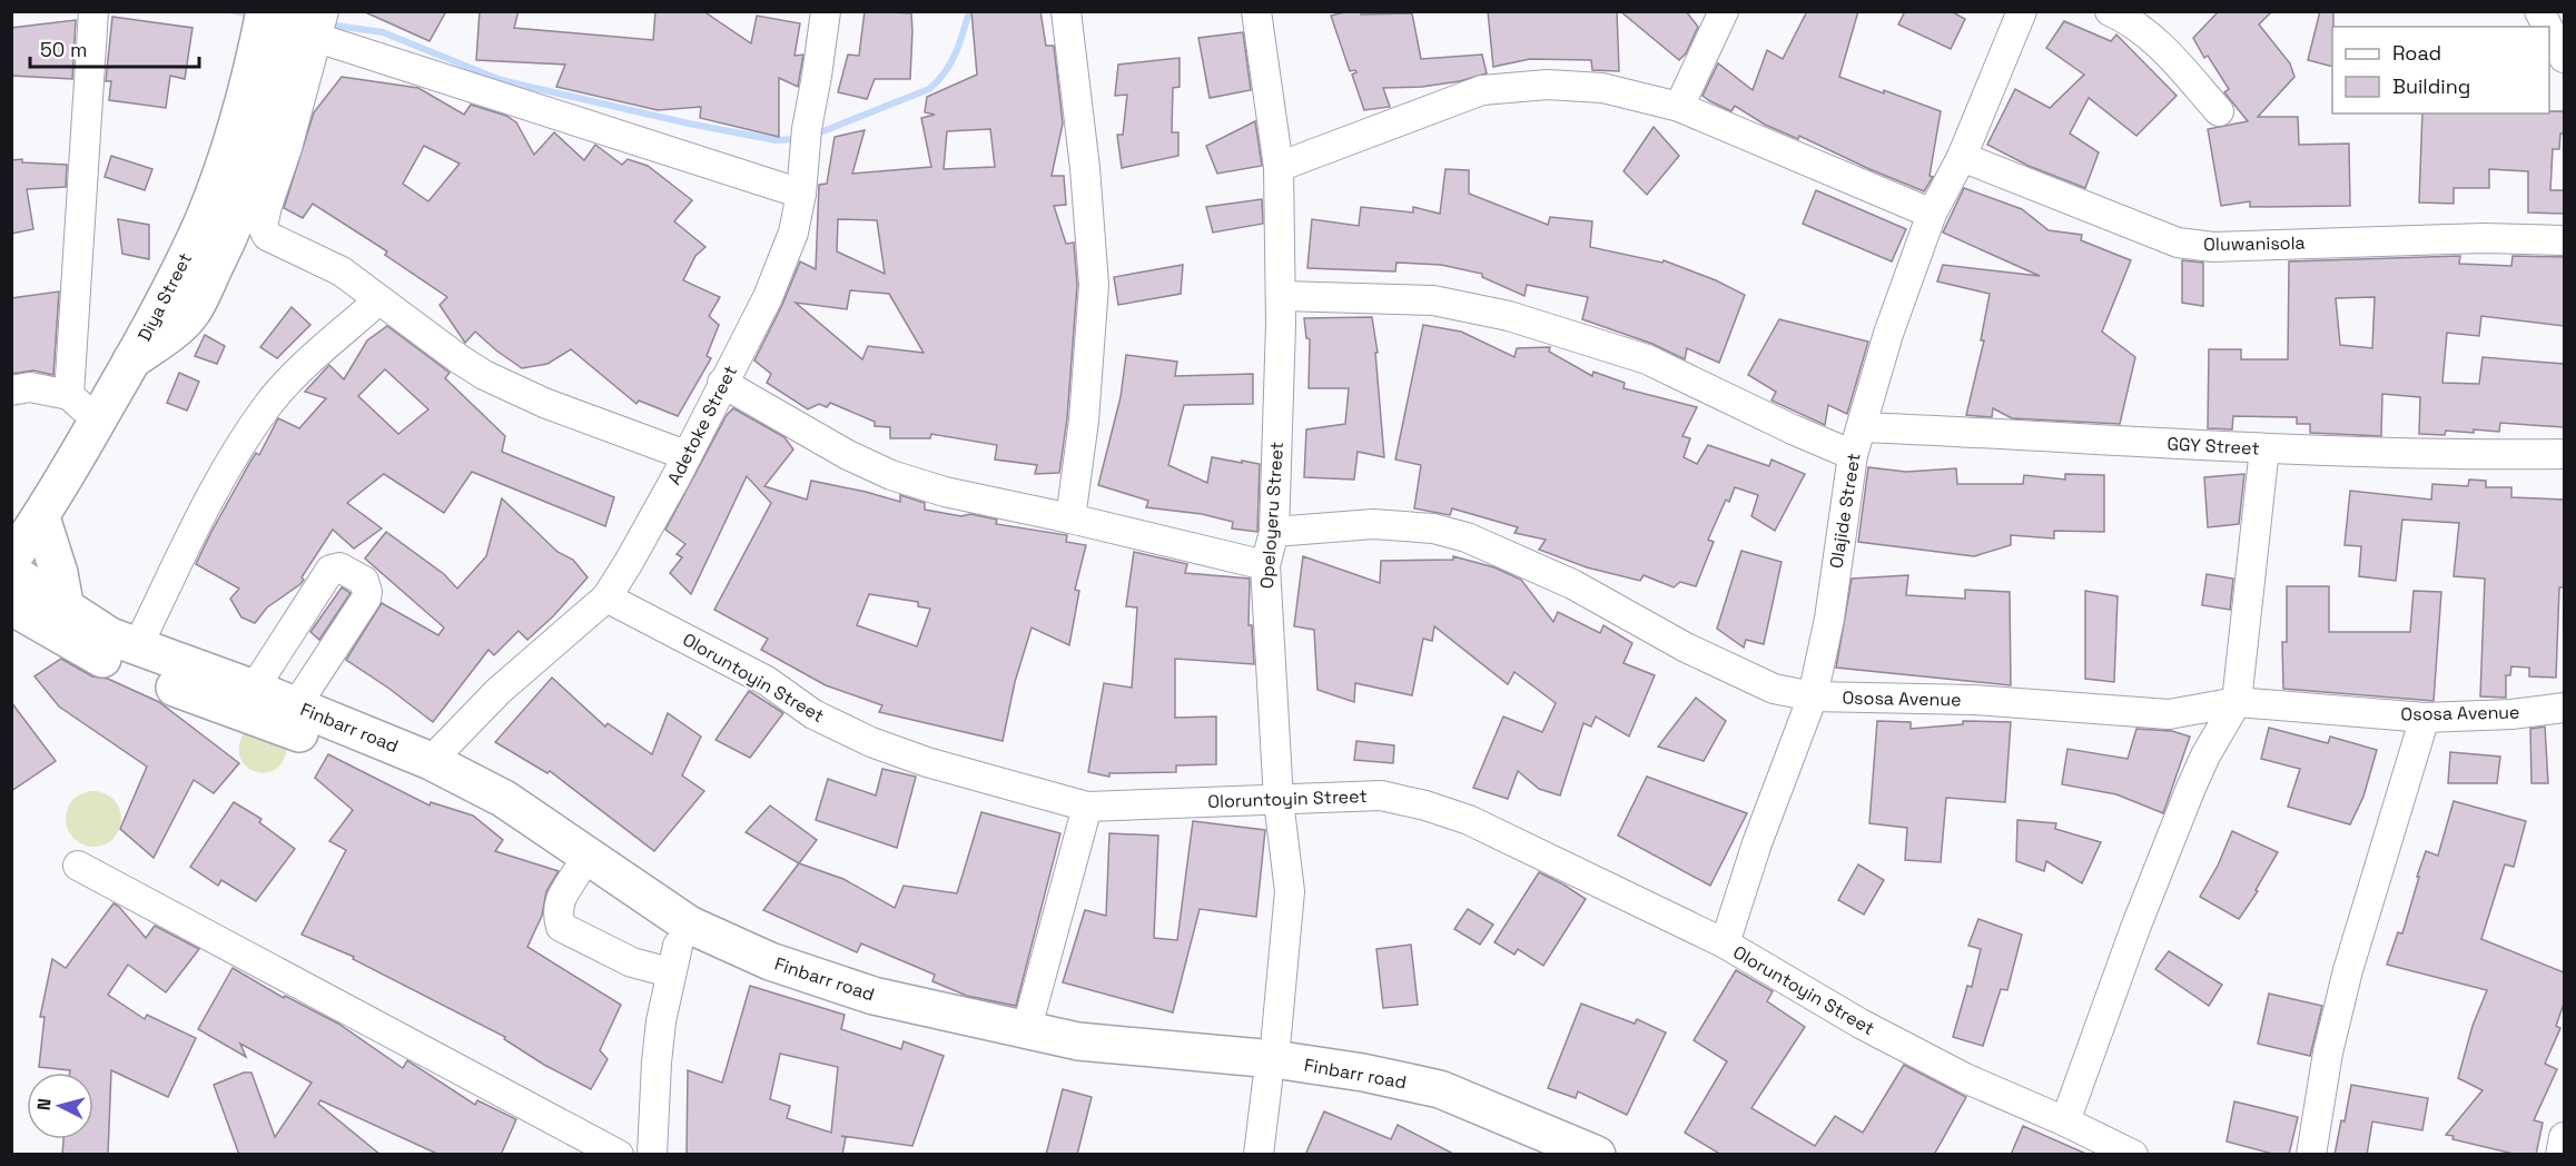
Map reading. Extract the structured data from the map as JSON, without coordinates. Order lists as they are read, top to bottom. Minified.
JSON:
{"streets":{"main road":["Diya Street","Finbarr road"],"street":["Oluwanisola","Adetoke Street","GGY Street","Olajide Street","Opeloyeru Street","Oloruntoyin Street","Ososa Avenue"]},"crossings":[["Oluwanisola","Olajide Street"],["Adetoke Street","Oloruntoyin Street"],["Adetoke Street","Finbarr road"],["GGY Street","Olajide Street"],["Olajide Street","Oloruntoyin Street"],["Olajide Street","Ososa Avenue"],["Opeloyeru Street","Oloruntoyin Street"],["Opeloyeru Street","Ososa Avenue"],["Opeloyeru Street","Finbarr road"]],"legend":["Road","Building"],"scale_bar":"50 m","north":"left"}
